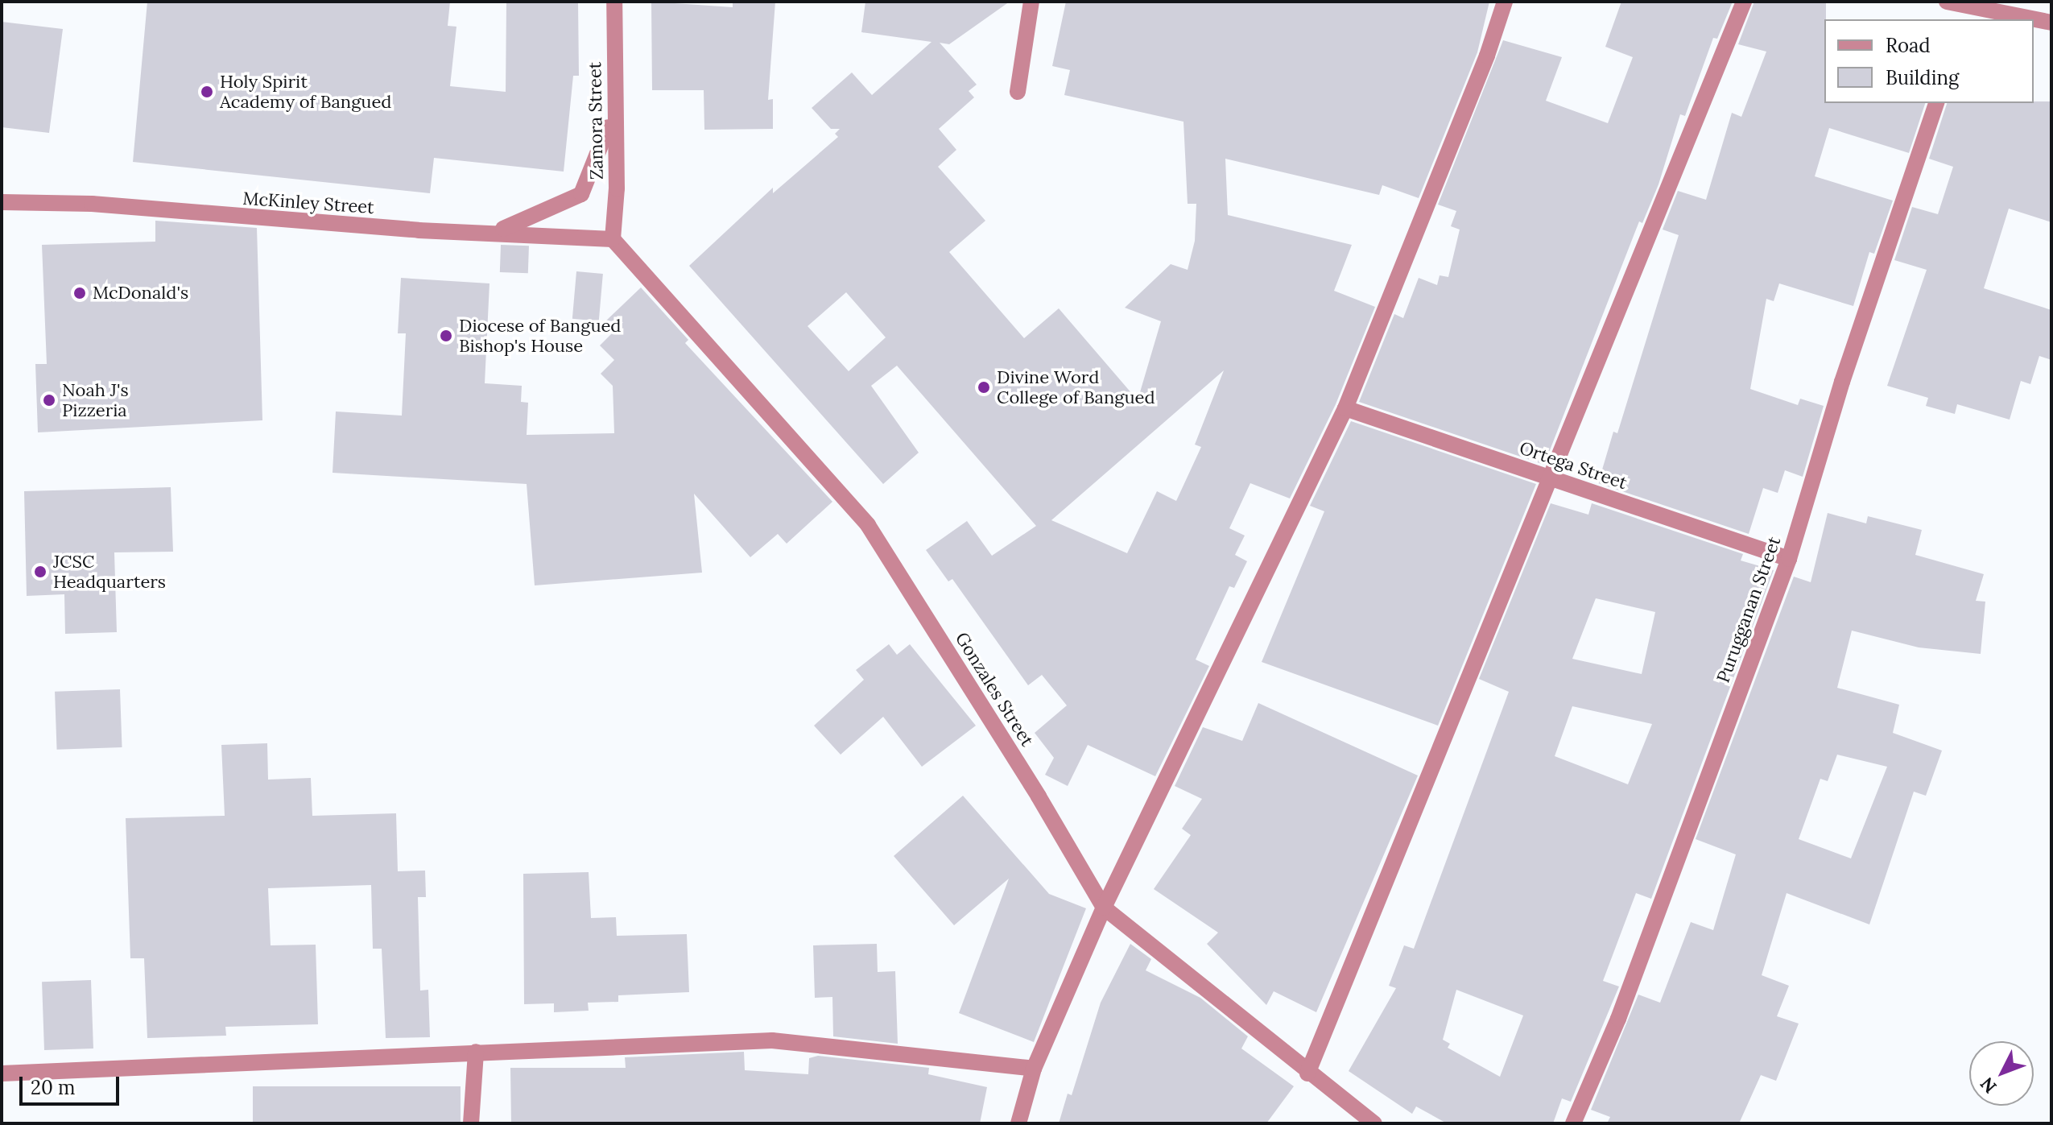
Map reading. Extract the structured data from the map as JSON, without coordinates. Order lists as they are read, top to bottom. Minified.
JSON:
{"streets":{"street":["Zamora Street","McKinley Street","Ortega Street","Purugganan Street","Gonzales Street"]},"crossings":[["Zamora Street","McKinley Street"],["Zamora Street","Gonzales Street"],["McKinley Street","Gonzales Street"],["Ortega Street","Purugganan Street"]],"places":["Holy Spirit Academy of Bangued","McDonald's","Diocese of Bangued Bishop's House","Divine Word College of Bangued","Noah J's Pizzeria","JCSC Headquarters"],"legend":["Road","Building"],"scale_bar":"20 m","north":"bottom left"}
